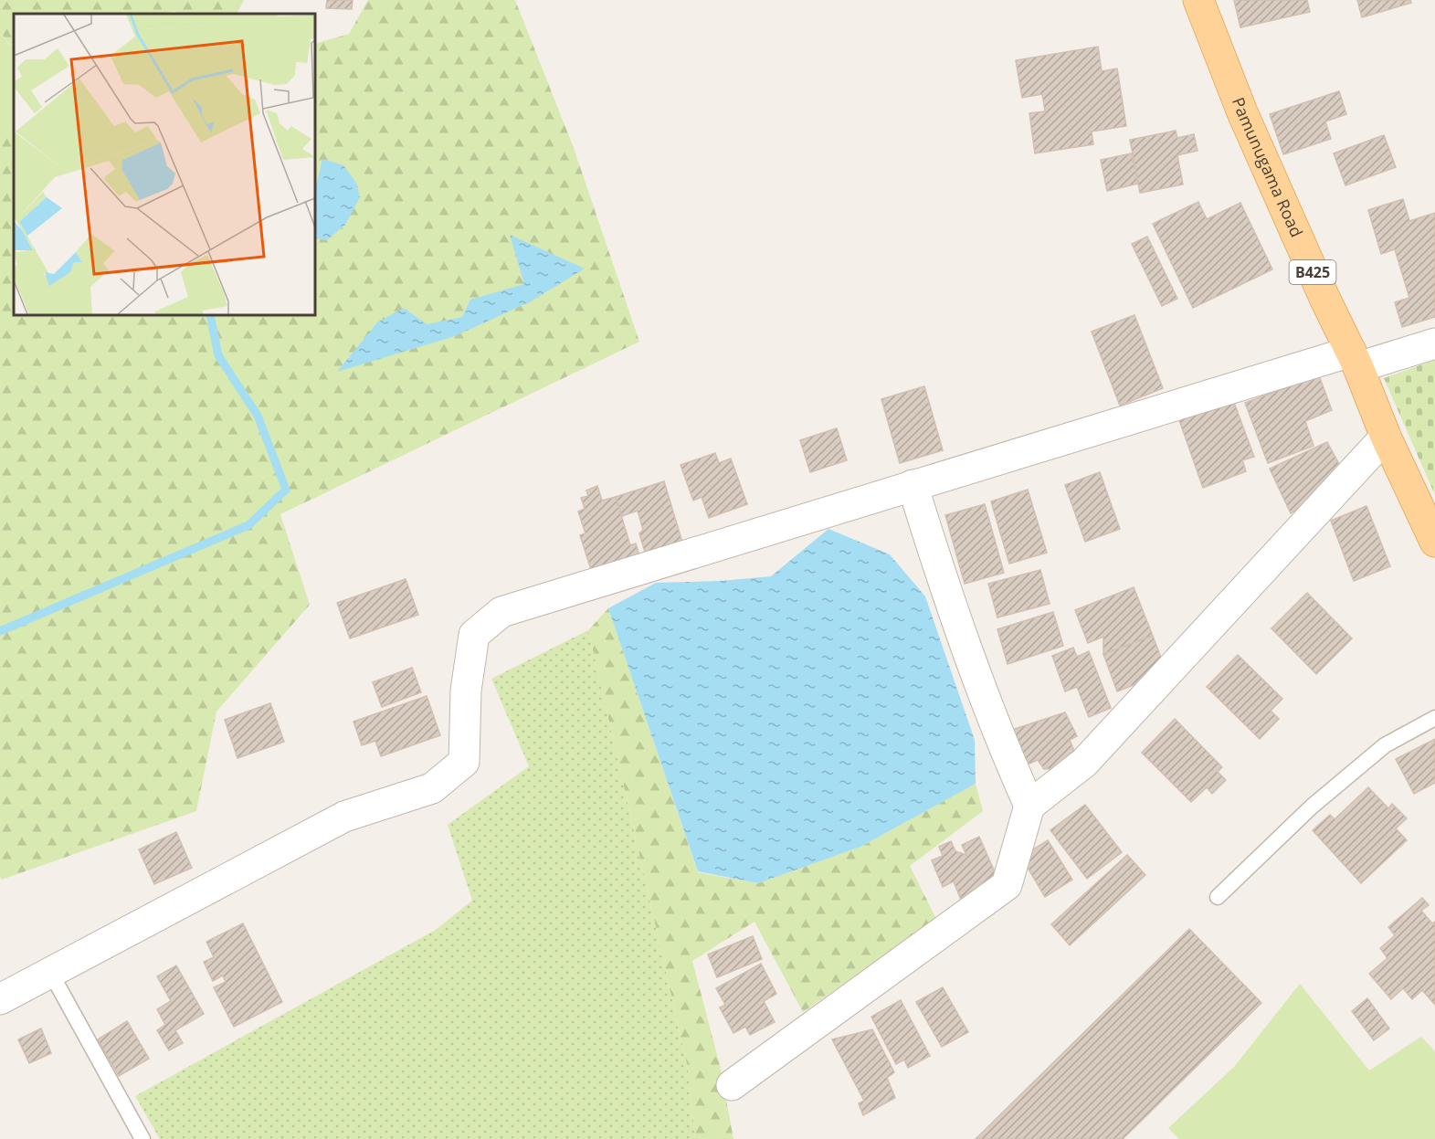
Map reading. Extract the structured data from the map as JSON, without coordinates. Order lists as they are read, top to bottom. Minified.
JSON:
{"streets":{"main road":["Pamunugama Road","B425"]}}
